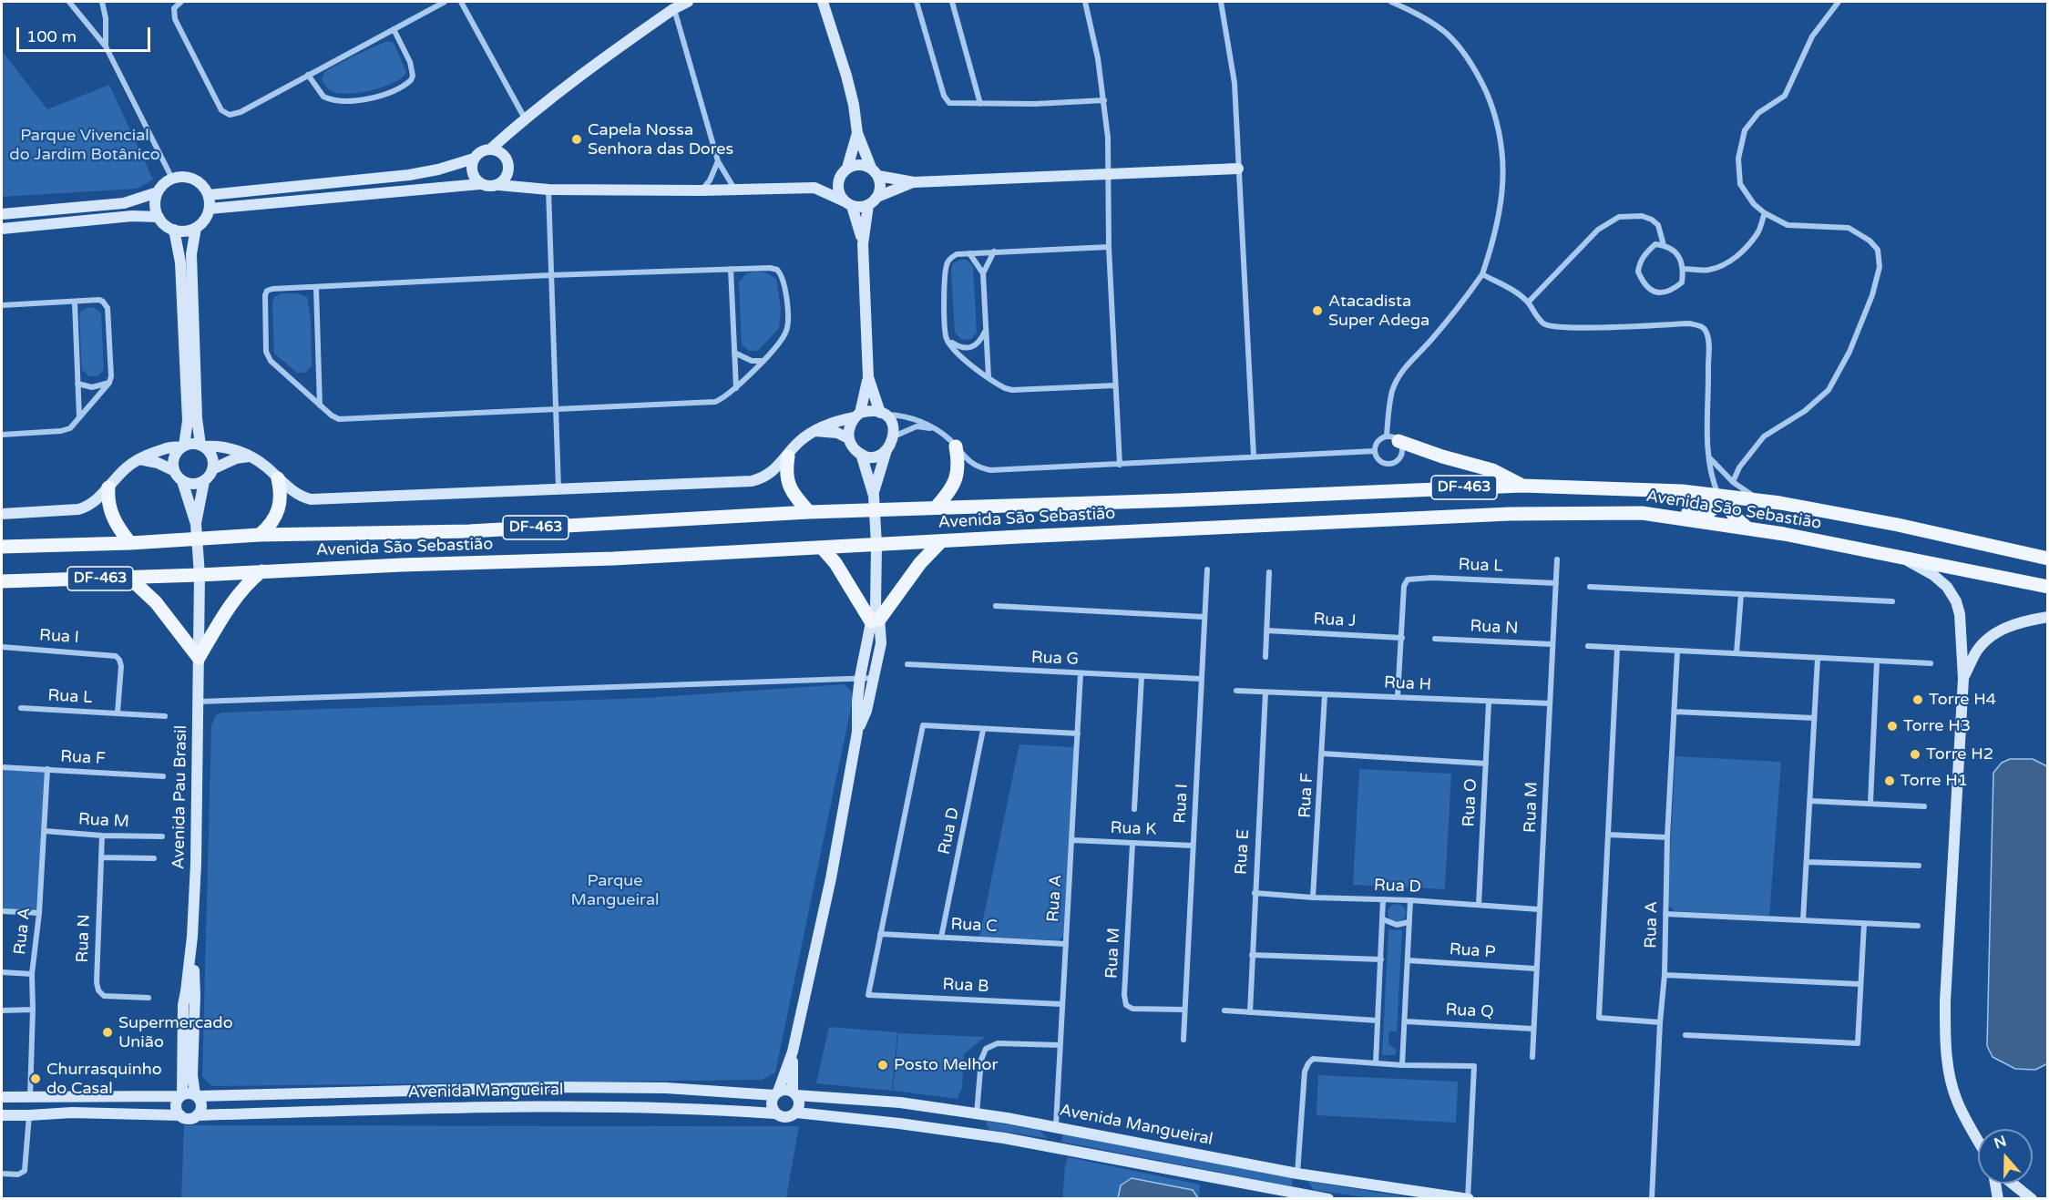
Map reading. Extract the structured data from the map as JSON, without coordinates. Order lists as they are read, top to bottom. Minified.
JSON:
{"streets":{"main road":["DF-463","Avenida São Sebastião"],"street":["Rua L","Rua J","Rua N","Rua I","Rua G","Rua H","Rua F","Avenida Pau Brasil","Rua O","Rua M","Rua K","Rua D","Rua E","Rua A","Rua C","Rua P","Rua B","Rua Q","Avenida Mangueiral"]},"crossings":[["Avenida São Sebastião","Avenida Pau Brasil"],["Rua L","Rua J"],["Rua L","Rua I"],["Rua L","Rua M"],["Rua N","Rua M"],["Rua I","Rua G"],["Rua I","Rua M"],["Rua I","Rua K"],["Rua G","Rua A"],["Rua H","Rua F"],["Rua H","Rua O"],["Rua H","Rua M"],["Rua H","Rua E"],["Rua F","Rua D"],["Rua F","Rua A"],["Rua O","Rua D"],["Rua M","Rua K"],["Rua M","Rua D"],["Rua M","Rua A"],["Rua M","Rua P"],["Rua M","Rua Q"],["Rua K","Rua A"],["Rua D","Rua E"],["Rua D","Rua C"],["Rua A","Rua C"],["Rua A","Rua B"],["Rua A","Avenida Mangueiral"],["Rua C","Rua B"]],"parks":["Parque Vivencial do Jardim Botânico","Parque Mangueiral"],"places":["Capela Nossa Senhora das Dores","Atacadista Super Adega","Torre H4","Torre H3","Torre H2","Torre H1","Supermercado União","Posto Melhor","Churrasquinho do Casal"],"scale_bar":"100 m","north":"top"}
